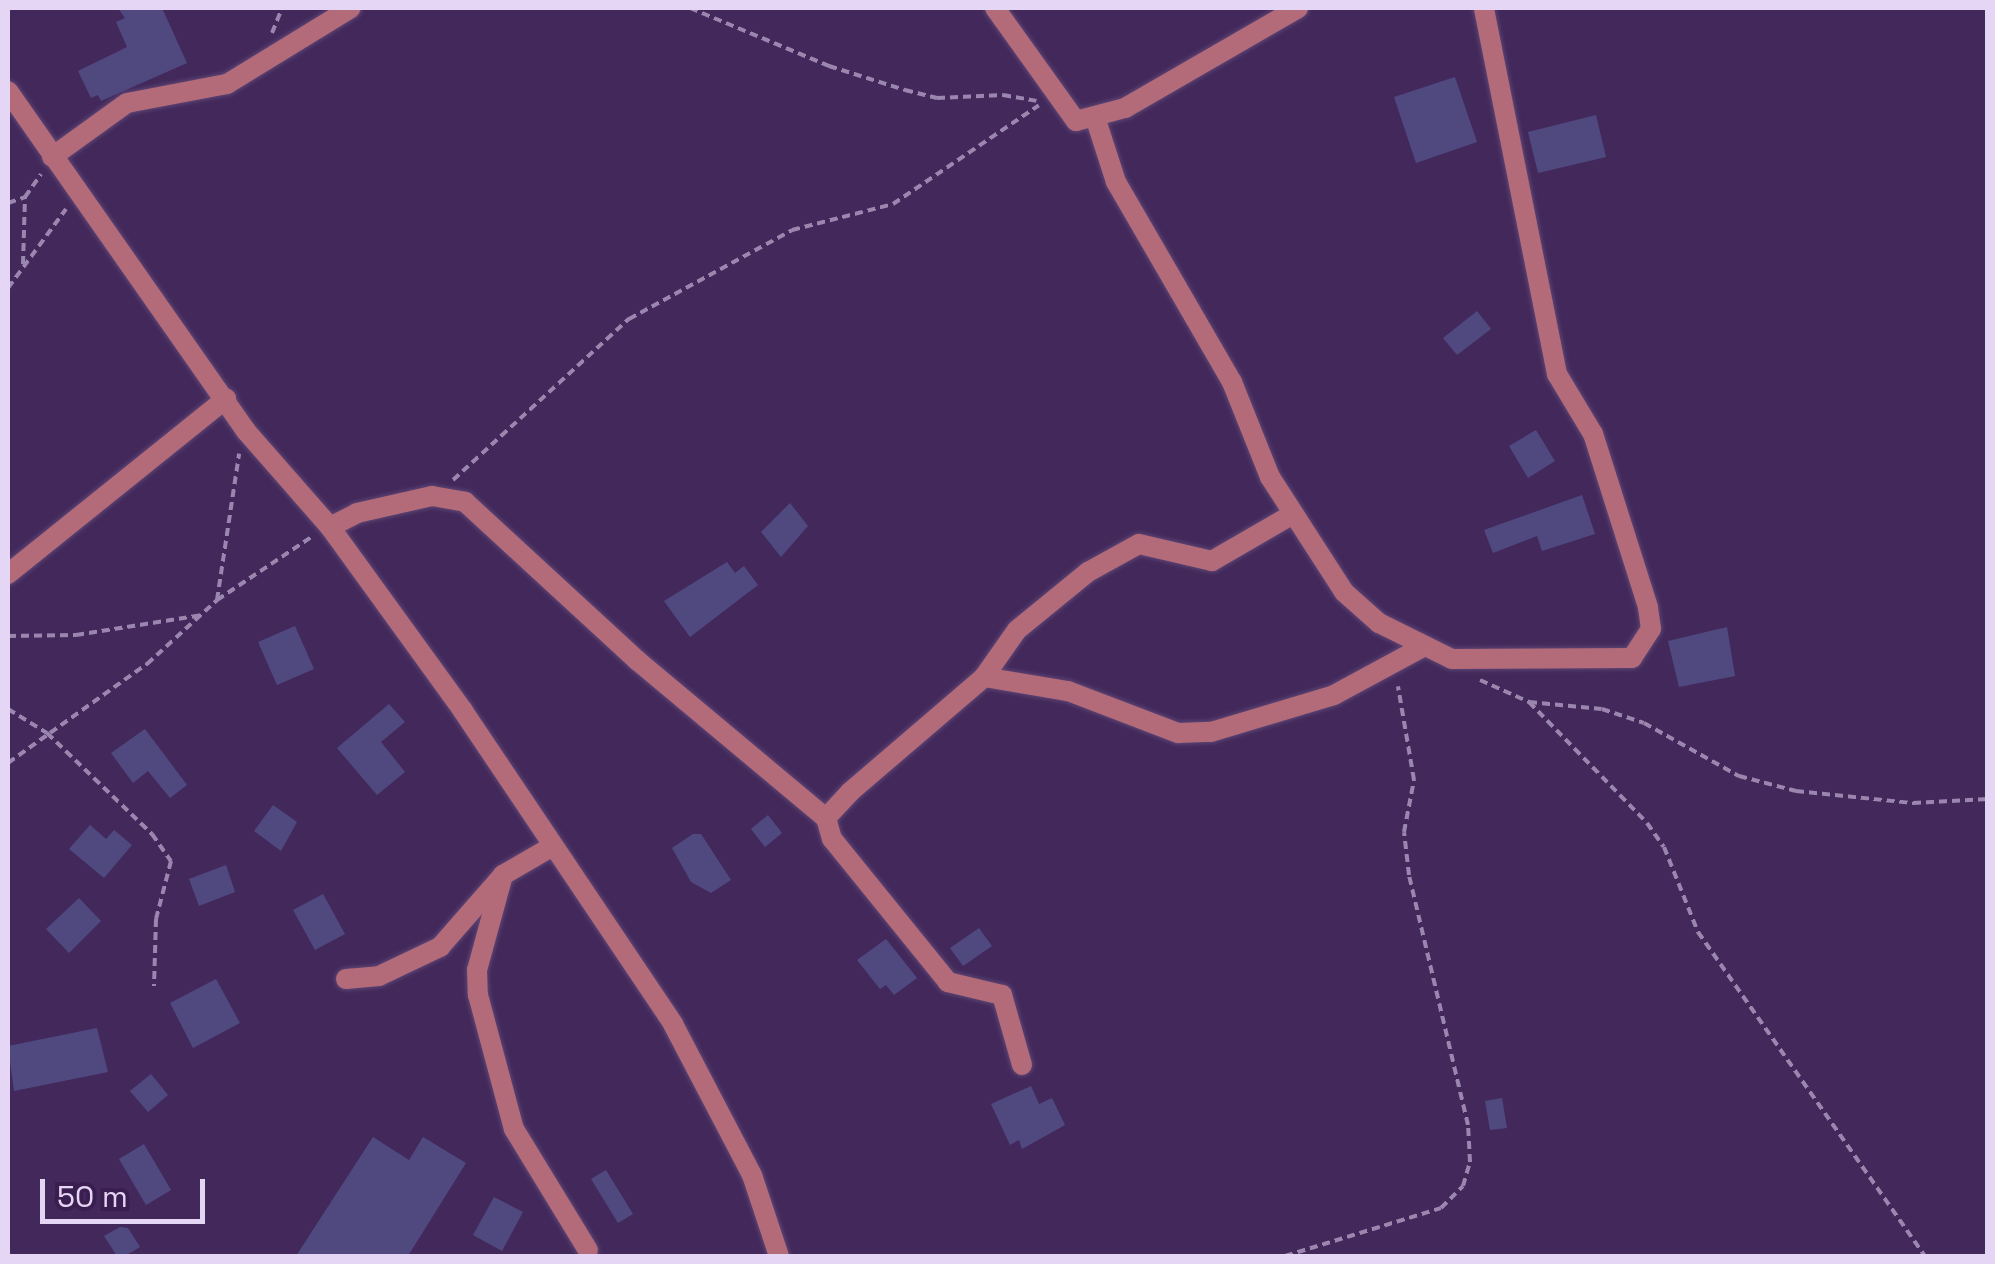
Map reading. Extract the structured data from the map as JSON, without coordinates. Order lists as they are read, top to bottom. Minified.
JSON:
{"scale_bar":"50 m"}
